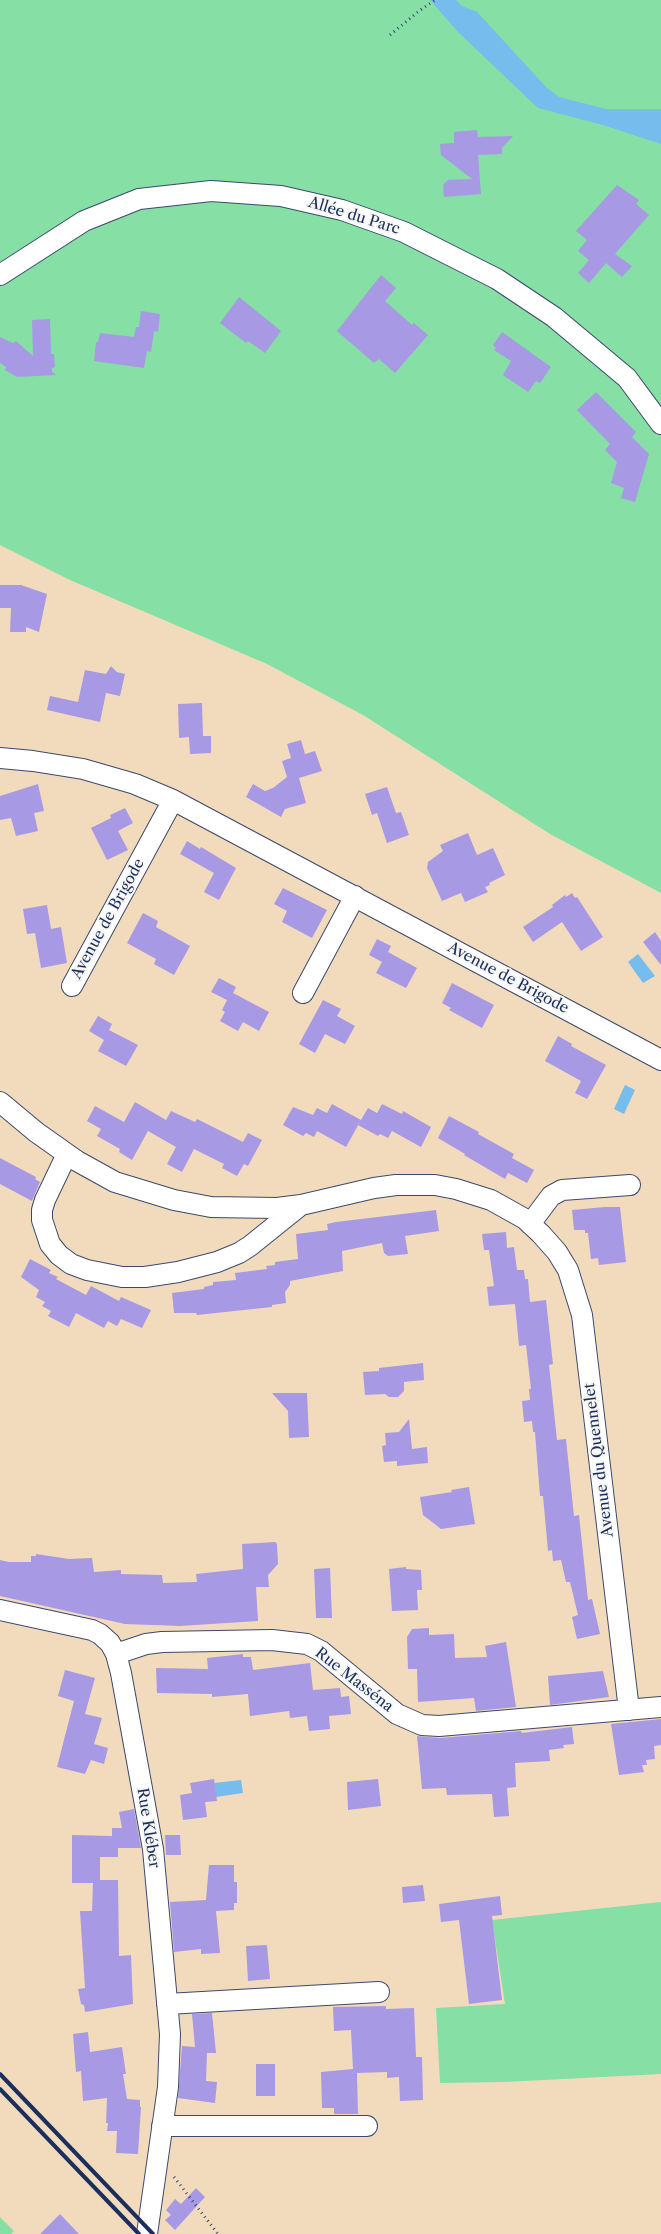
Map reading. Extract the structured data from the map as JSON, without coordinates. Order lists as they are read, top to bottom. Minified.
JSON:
{"streets":{"street":["Allée du Parc","Avenue de Brigode","Avenue du Quennelet","Rue Masséna","Rue Kléber"]},"crossings":[["Avenue du Quennelet","Rue Masséna"],["Rue Masséna","Rue Kléber"]]}
